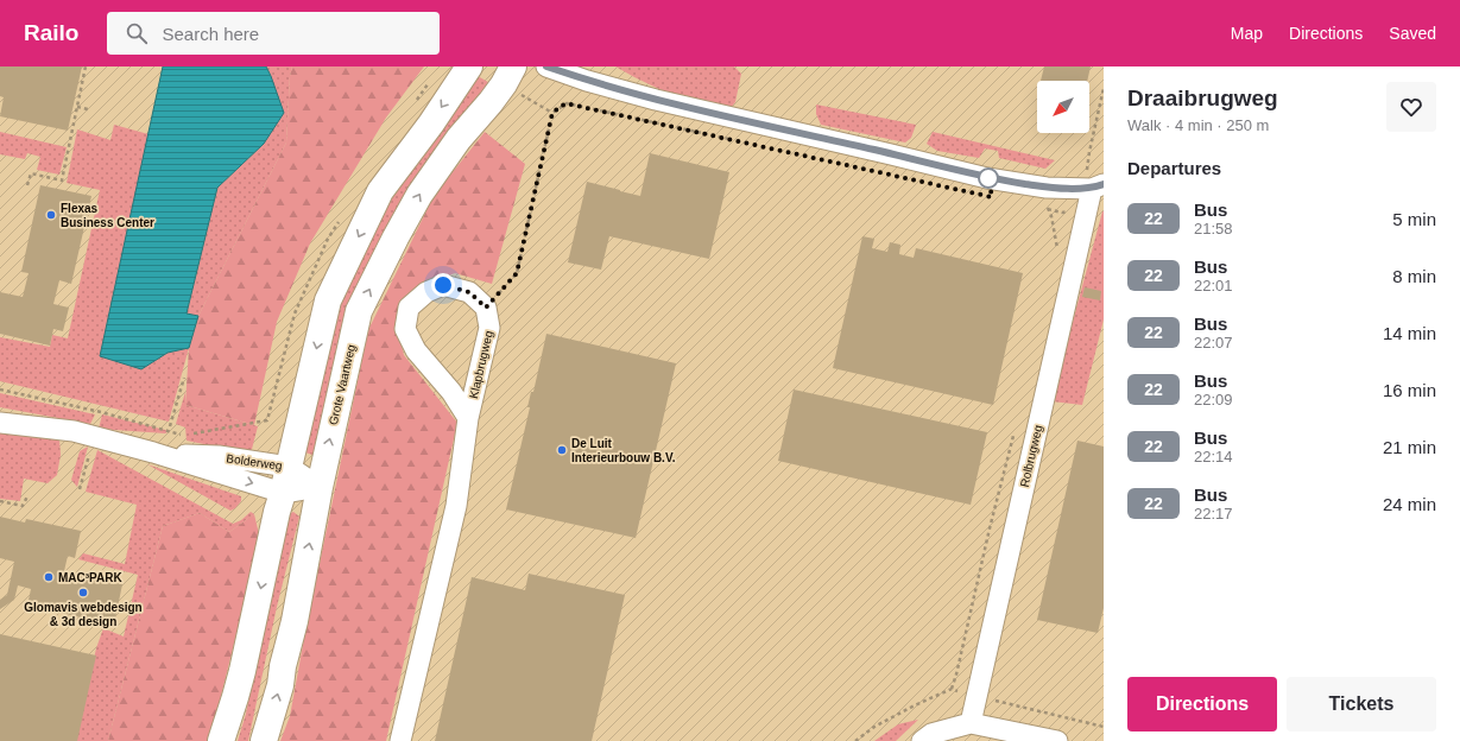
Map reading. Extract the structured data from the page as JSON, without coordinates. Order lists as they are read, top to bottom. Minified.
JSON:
{"streets":{"main road":["Grote Vaartweg"],"street":["Klapbrugweg","Rolbrugweg","Bolderweg"]},"crossings":[["Grote Vaartweg","Bolderweg"]],"places":["Flexas Business Center","De Luit Interieurbouw B.V.","MAC³PARK","Glomavis webdesign & 3d design"],"lines":["bus line 22"],"north":"bottom left","page":{"header":"Railo","search":"Search here","nav":["Map","Directions","Saved"],"heading":[["Draaibrugweg","Walk · 4 min · 250 m"],"Departures"],"list":[{"mark":"22","name":"Bus","note":"21:58","value":"5 min"},{"mark":"22","name":"Bus","note":"22:01","value":"8 min"},{"mark":"22","name":"Bus","note":"22:07","value":"14 min"},{"mark":"22","name":"Bus","note":"22:09","value":"16 min"},{"mark":"22","name":"Bus","note":"22:14","value":"21 min"},{"mark":"22","name":"Bus","note":"22:17","value":"24 min"}],"buttons":["Directions","Tickets"]}}
